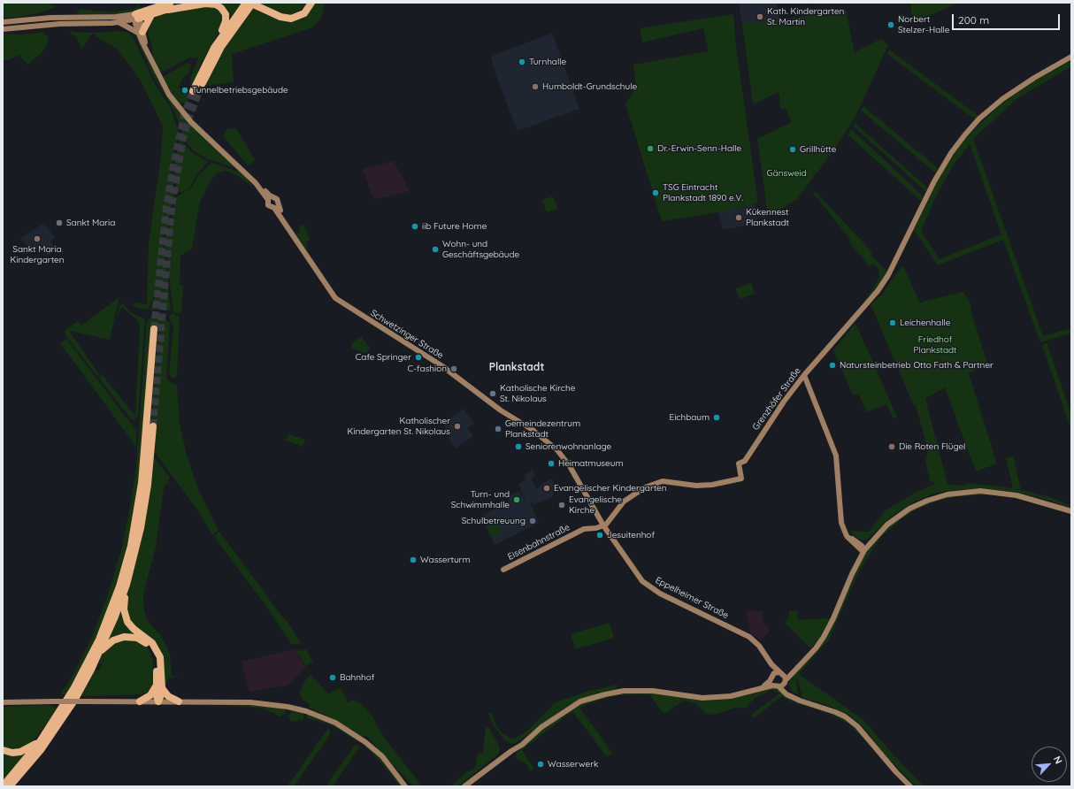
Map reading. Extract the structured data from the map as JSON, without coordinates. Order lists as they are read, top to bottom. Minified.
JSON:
{"streets":{"street":["Schwetzinger Straße","Grenzhöfer Straße","Eisenbahnstraße","Eppelheimer Straße"]},"crossings":[["Schwetzinger Straße","Grenzhöfer Straße"],["Schwetzinger Straße","Eisenbahnstraße"],["Schwetzinger Straße","Eppelheimer Straße"],["Grenzhöfer Straße","Eisenbahnstraße"],["Grenzhöfer Straße","Eppelheimer Straße"],["Eisenbahnstraße","Eppelheimer Straße"]],"districts":["Plankstadt"],"parks":["Gänsweid","Friedhof Plankstadt"],"places":["Kath. Kindergarten St. Martin","Norbert Stelzer-Halle","Turnhalle","Humboldt-Grundschule","Tunnelbetriebsgebäude","Dr.-Erwin-Senn-Halle","Grillhütte","TSG Eintracht Plankstadt 1890 e.V.","Kükennest Plankstadt","Sankt Maria","iib Future Home","Sankt Maria Kindergarten","Wohn- und Geschäftsgebäude","Leichenhalle","Cafe Springer","Natursteinbetrieb Otto Fath & Partner","C-fashion","Katholische Kirche St. Nikolaus","Eichbaum","Katholischer Kindergarten St. Nikolaus","Gemeindezentrum Plankstadt","Seniorenwohnanlage","Die Roten Flügel","Heimatmuseum","Evangelischer Kindergarten","Turn- und Schwimmhalle","Evangelische Kirche","Schulbetreuung","Jesuitenhof","Wasserturm","Bahnhof","Wasserwerk"],"scale_bar":"200 m","north":"top right"}
